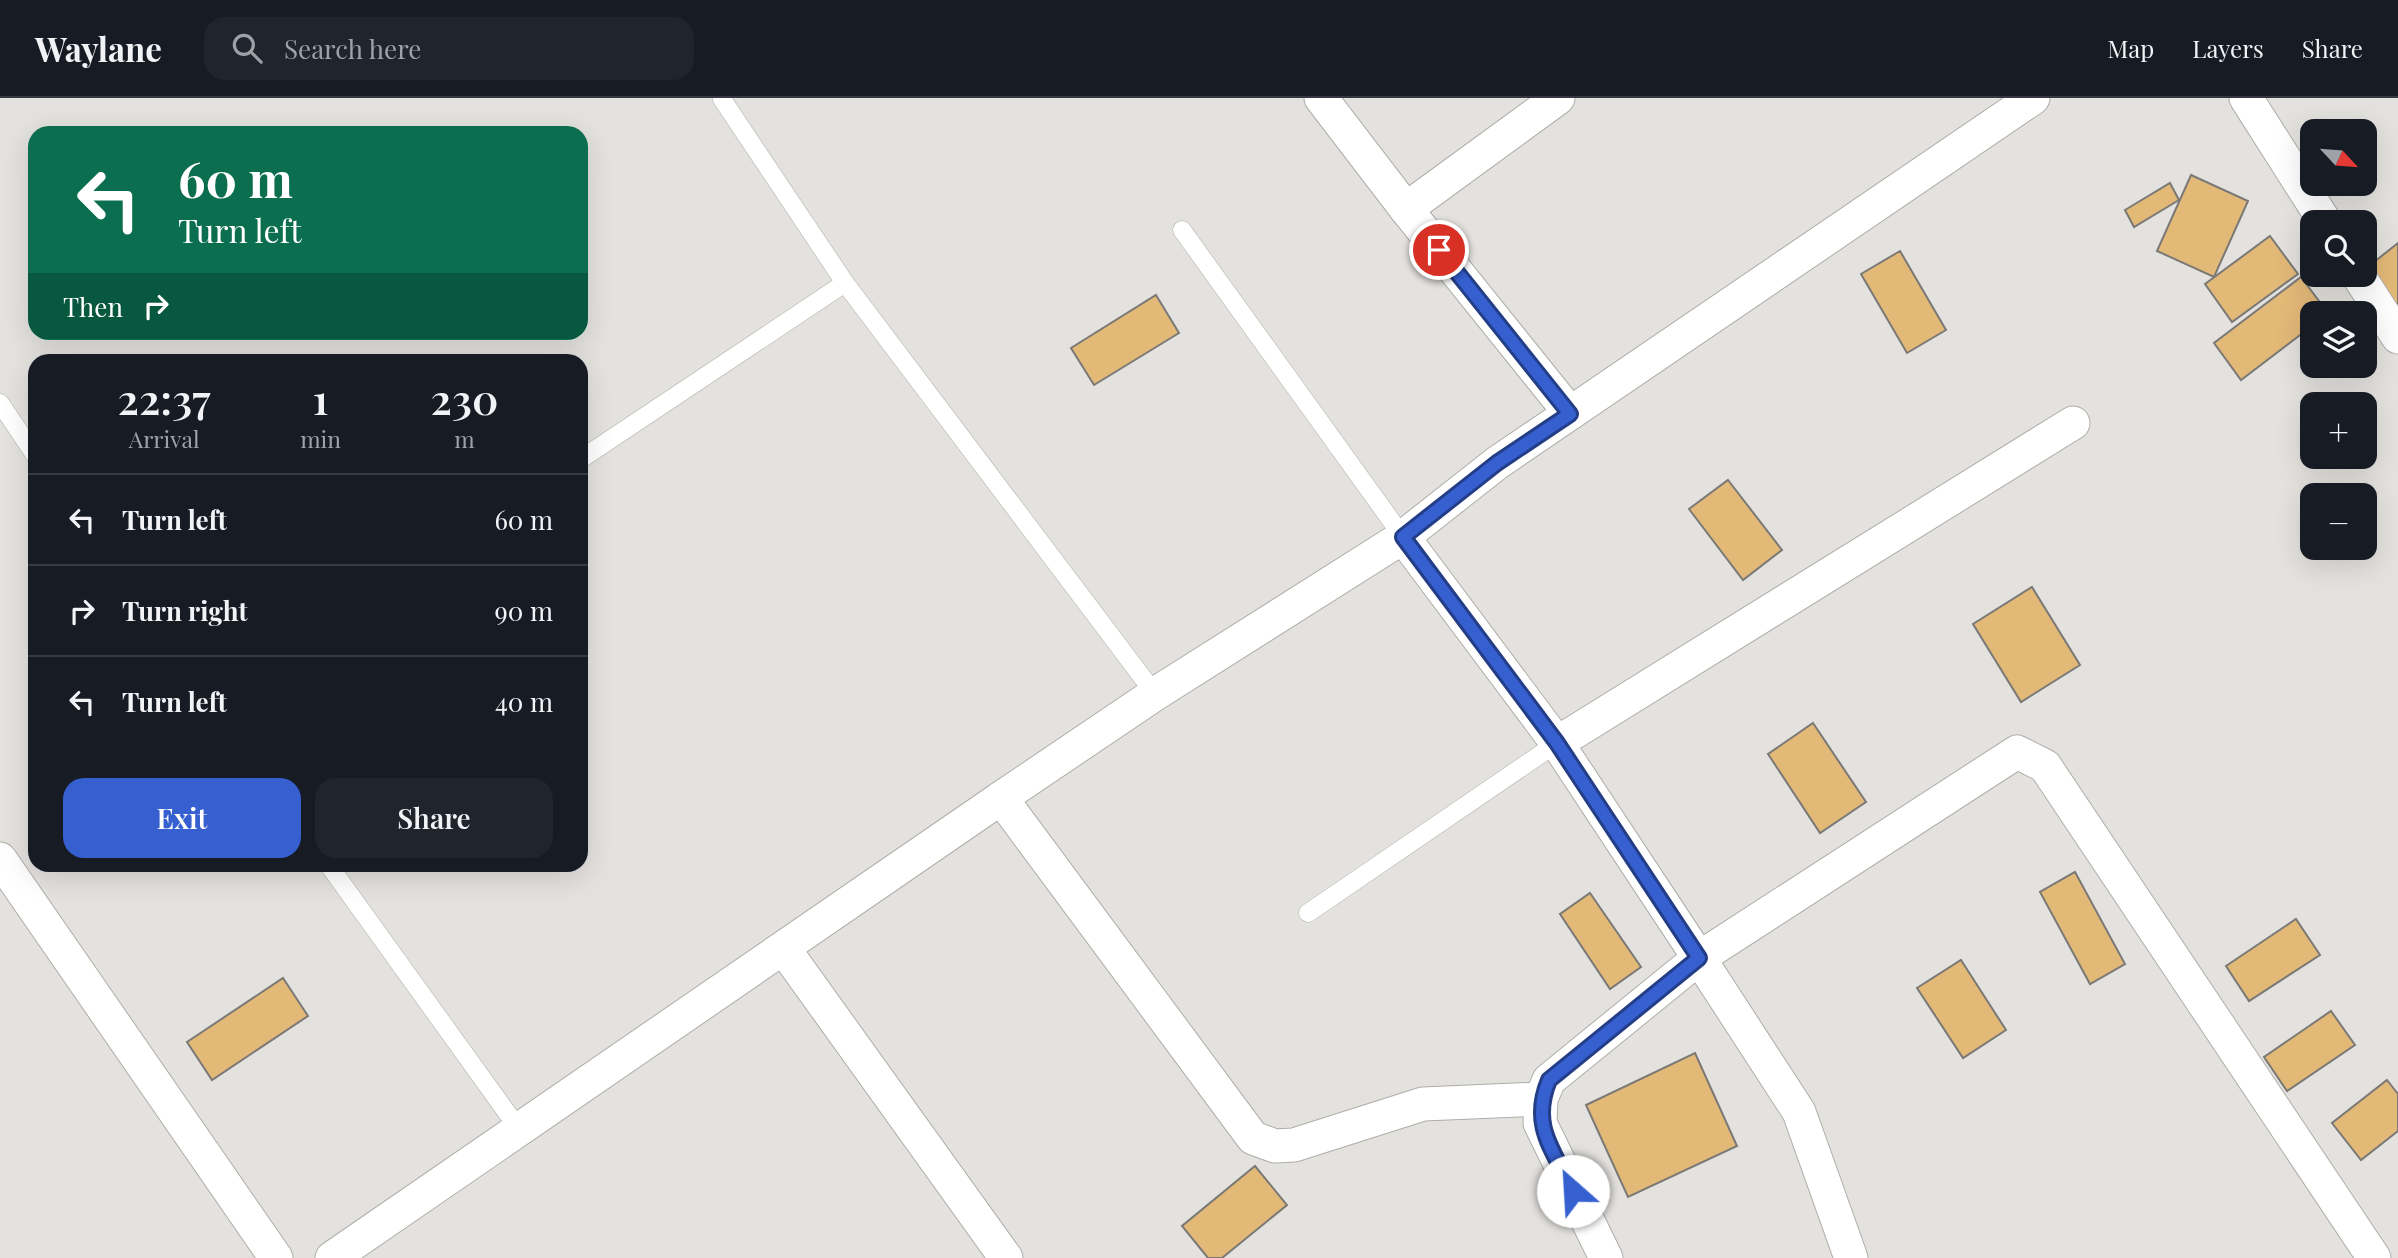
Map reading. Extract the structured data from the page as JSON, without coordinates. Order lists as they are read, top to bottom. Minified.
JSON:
{"north":"bottom right","page":{"header":"Waylane","search":"Search here","nav":["Map","Layers","Share"],"map_buttons":["+","−"],"turn":["60 m","Turn left"],"then":"Then","eta":["22:37","Arrival","1","min","230","m"],"list":[{"name":"Turn left","value":"60 m"},{"name":"Turn right","value":"90 m"},{"name":"Turn left","value":"40 m"}],"buttons":["Exit","Share"]}}
